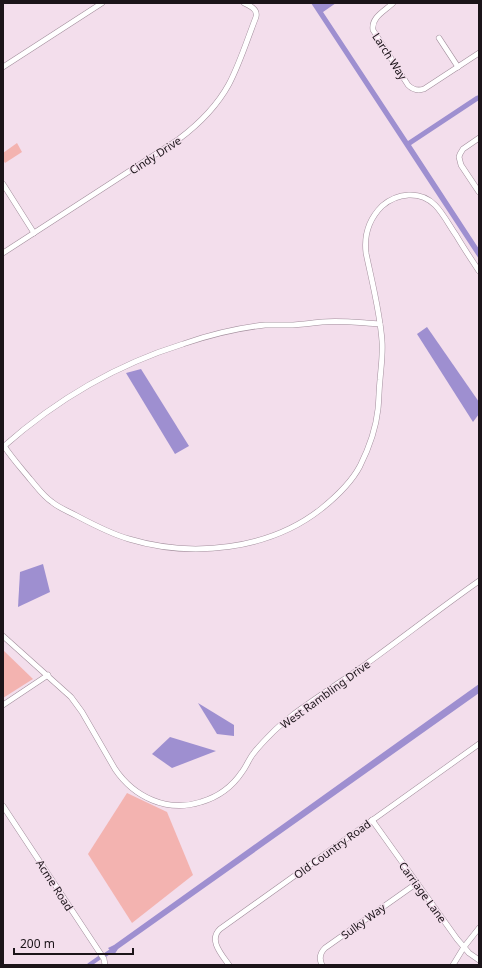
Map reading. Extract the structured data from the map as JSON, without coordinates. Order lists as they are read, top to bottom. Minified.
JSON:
{"streets":{"street":["Larch Way","Cindy Drive","West Rambling Drive","Old Country Road","Acme Road","Carriage Lane","Sulky Way"]},"crossings":[["Old Country Road","Carriage Lane"],["Carriage Lane","Sulky Way"]],"scale_bar":"200 m"}
